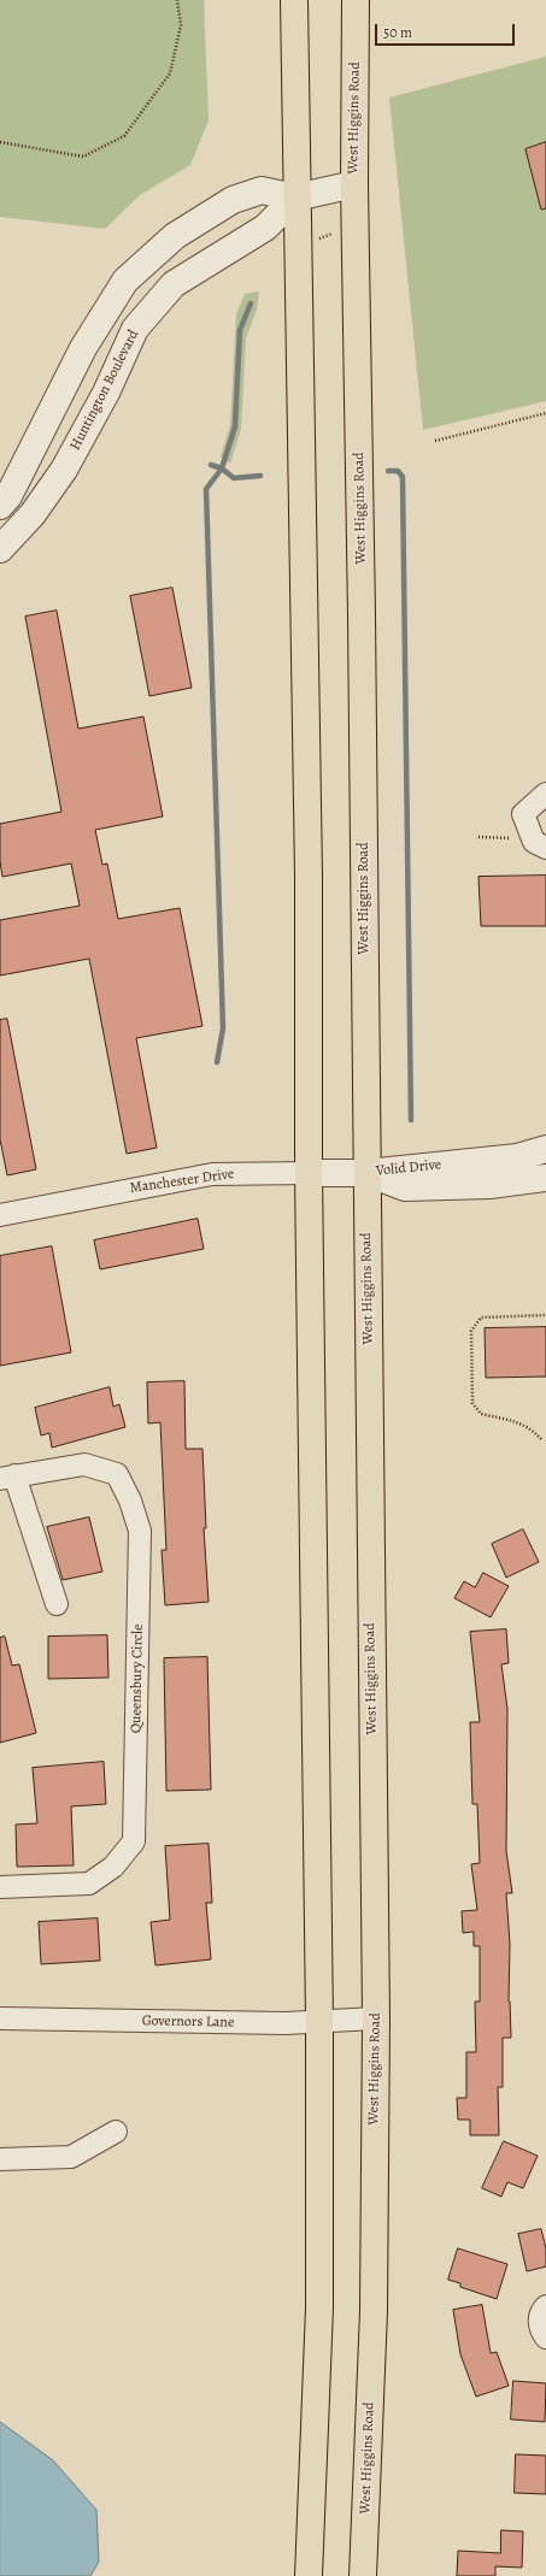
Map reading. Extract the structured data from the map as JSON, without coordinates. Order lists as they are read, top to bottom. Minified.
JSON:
{"streets":{"main road":["West Higgins Road"],"street":["Huntington Boulevard","Volid Drive","Manchester Drive","Queensbury Circle","Governors Lane"]},"crossings":[["West Higgins Road","Volid Drive"],["West Higgins Road","Manchester Drive"],["West Higgins Road","Governors Lane"],["Volid Drive","Manchester Drive"]],"scale_bar":"50 m"}
